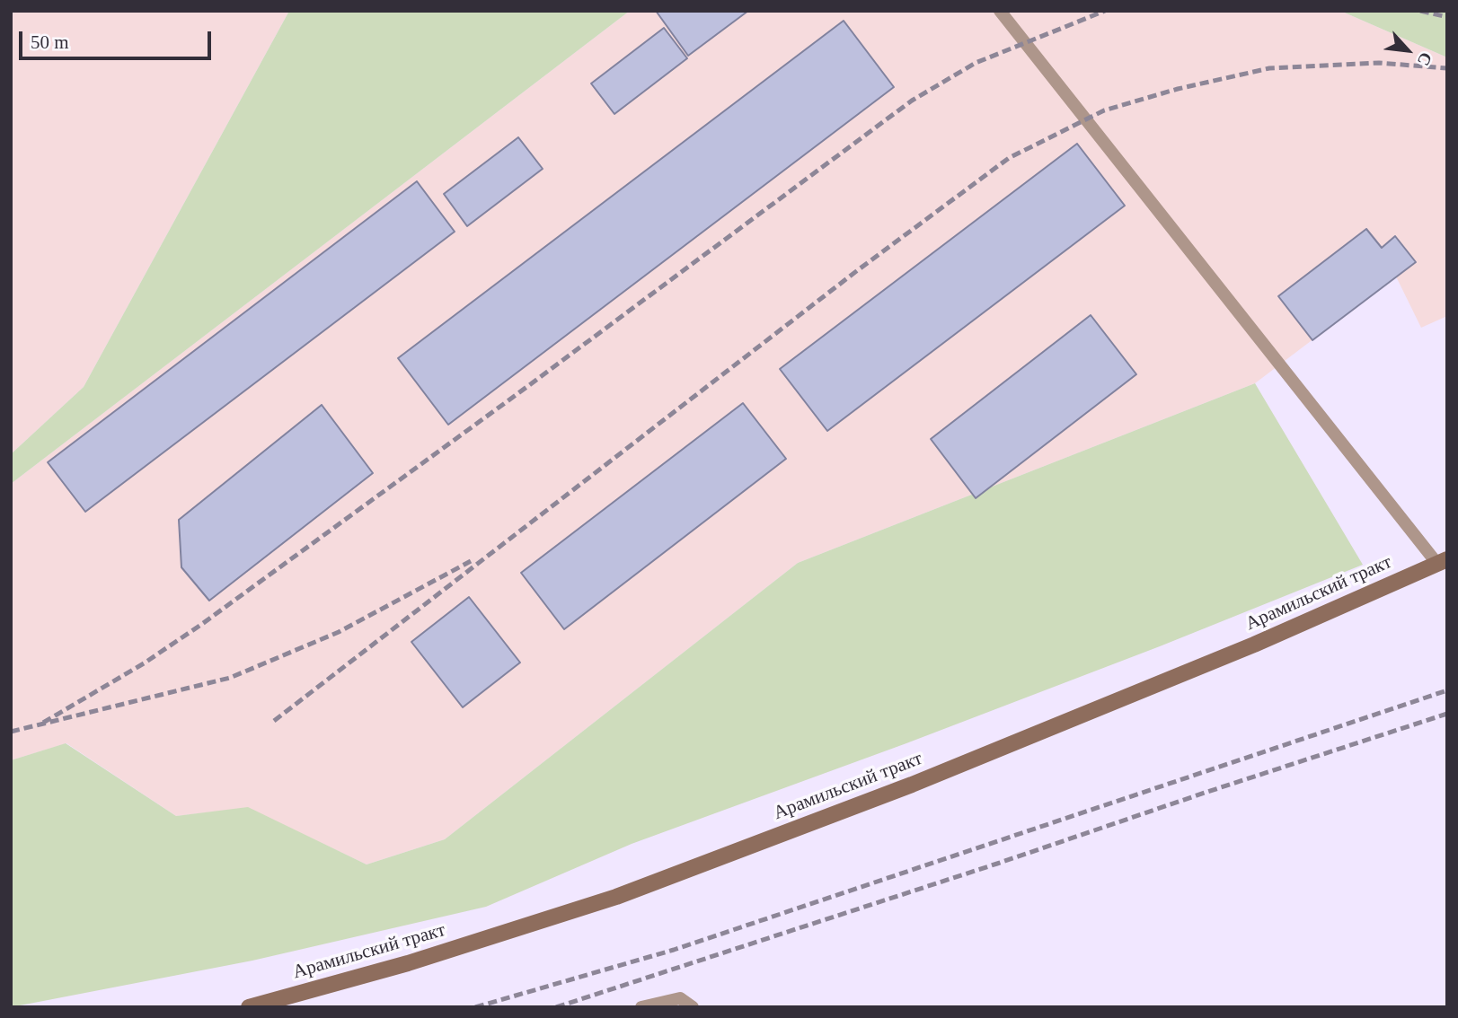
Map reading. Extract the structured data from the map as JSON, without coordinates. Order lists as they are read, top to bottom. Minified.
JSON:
{"streets":{"main road":["Арамильский тракт"]},"scale_bar":"50 m","north":"bottom right"}
